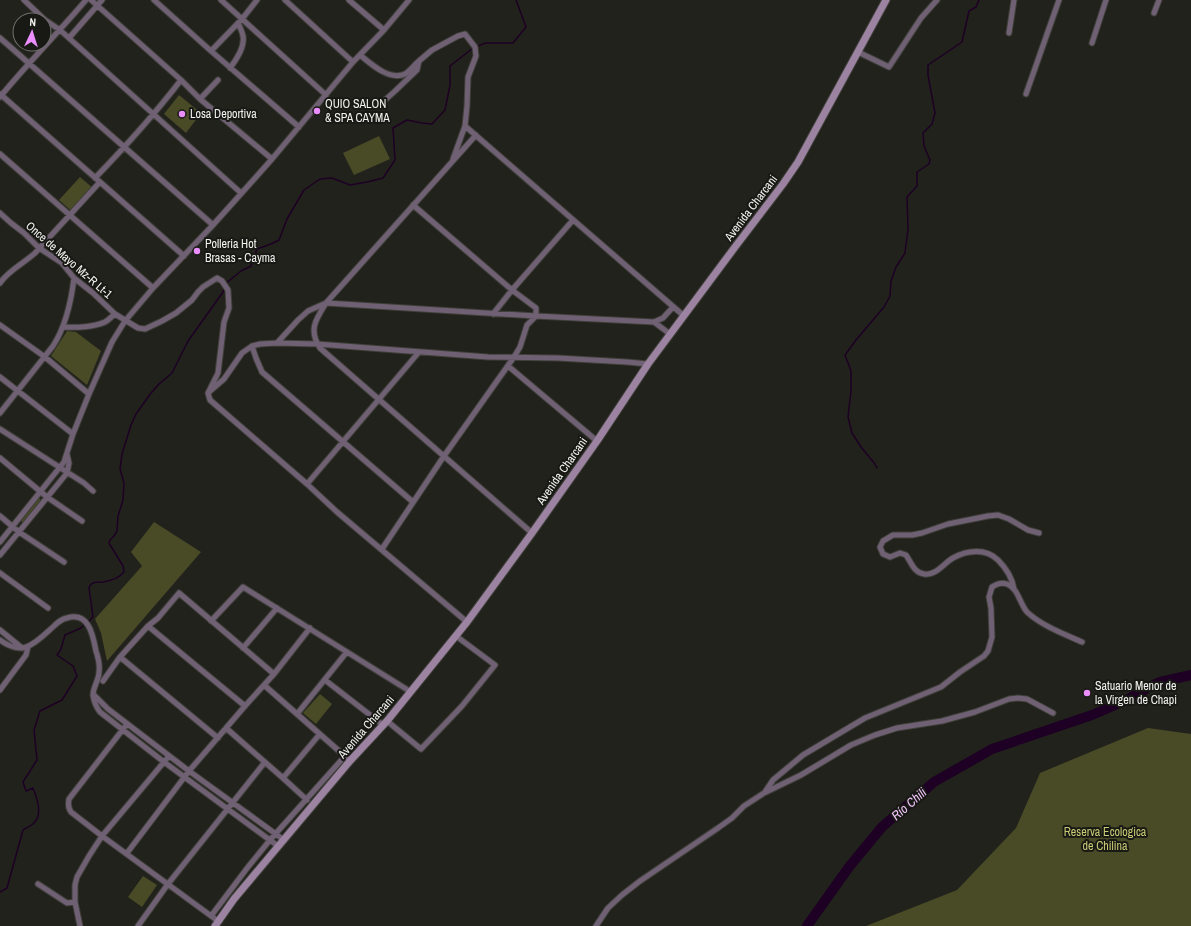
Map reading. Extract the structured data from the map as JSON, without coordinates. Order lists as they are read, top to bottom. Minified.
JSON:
{"streets":{"main road":["Avenida Charcani"],"street":["Once de Mayo Mz-R Lt-1"]},"water":["Río Chili"],"parks":["Reserva Ecologica de Chilina"],"places":["QUIO SALON & SPA CAYMA","Losa Deportiva","Polleria Hot Brasas - Cayma","Satuario Menor de la Virgen de Chapi"],"north":"top"}
